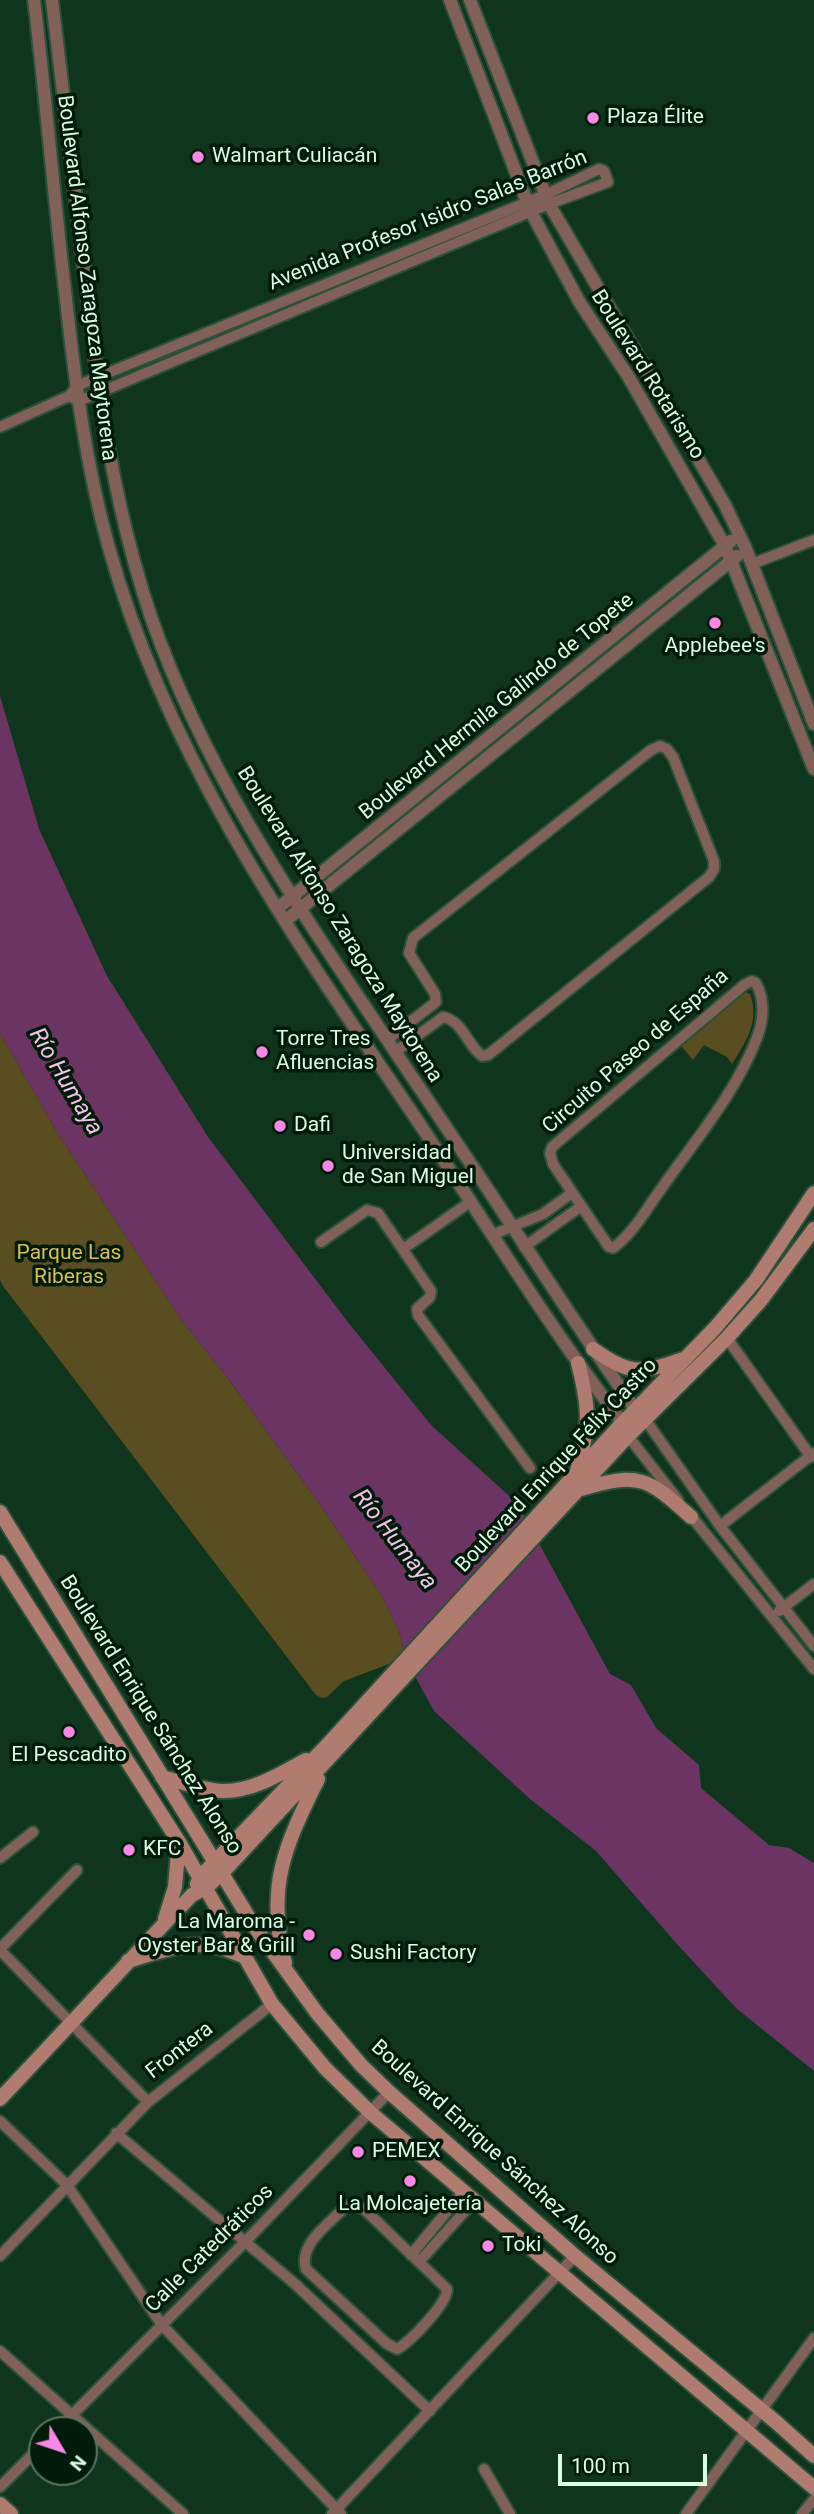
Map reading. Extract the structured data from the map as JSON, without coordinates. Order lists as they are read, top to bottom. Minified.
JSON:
{"streets":{"main road":["Boulevard Enrique Félix Castro","Boulevard Enrique Sánchez Alonso"],"street":["Avenida Profesor Isidro Salas Barrón","Boulevard Alfonso Zaragoza Maytorena","Boulevard Rotarismo","Boulevard Hermila Galindo de Topete","Circuito Paseo de España","Frontera","Calle Catedráticos"]},"crossings":[["Avenida Profesor Isidro Salas Barrón","Boulevard Alfonso Zaragoza Maytorena"],["Avenida Profesor Isidro Salas Barrón","Boulevard Rotarismo"],["Boulevard Alfonso Zaragoza Maytorena","Boulevard Hermila Galindo de Topete"],["Boulevard Alfonso Zaragoza Maytorena","Boulevard Enrique Félix Castro"],["Boulevard Rotarismo","Boulevard Hermila Galindo de Topete"],["Boulevard Enrique Félix Castro","Boulevard Enrique Sánchez Alonso"],["Boulevard Enrique Sánchez Alonso","Frontera"],["Boulevard Enrique Sánchez Alonso","Calle Catedráticos"]],"water":["Río Humaya"],"parks":["Parque Las Riberas"],"places":["Plaza Élite","Walmart Culiacán","Applebee's","Torre Tres Afluencias","Dafi","Universidad de San Miguel","El Pescadito","KFC","La Maroma - Oyster Bar & Grill","Sushi Factory","PEMEX","La Molcajetería","Toki"],"scale_bar":"100 m","north":"bottom right"}
